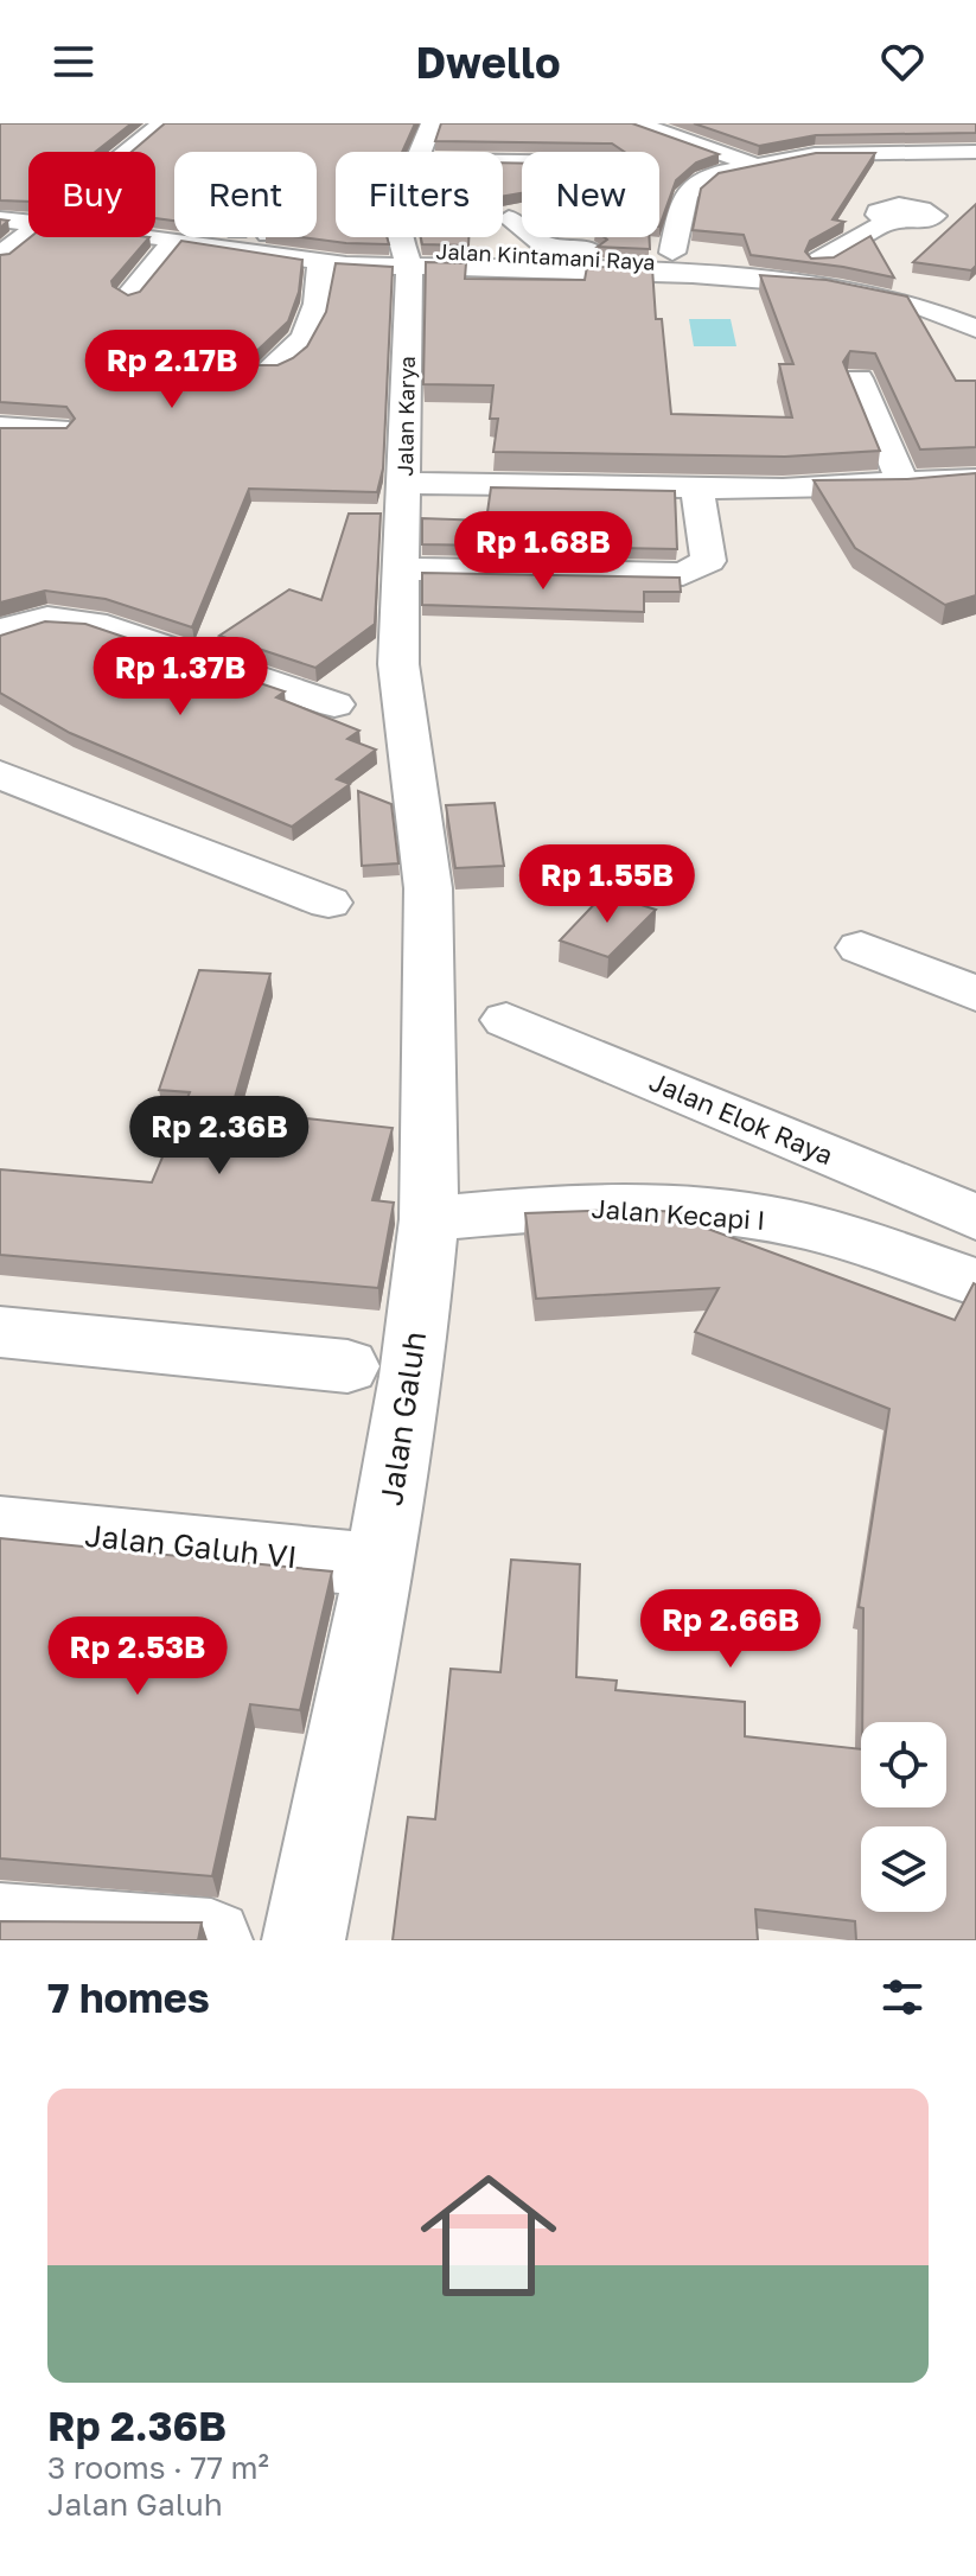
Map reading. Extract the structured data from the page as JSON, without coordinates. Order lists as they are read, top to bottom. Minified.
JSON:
{"streets":{"street":["Jalan Kintamani Raya","Jalan Karya","Jalan Elok Raya","Jalan Kecapi I","Jalan Galuh","Jalan Galuh VI"]},"crossings":[["Jalan Kintamani Raya","Jalan Karya"],["Jalan Karya","Jalan Galuh"],["Jalan Kecapi I","Jalan Galuh"],["Jalan Galuh","Jalan Galuh VI"]],"page":{"header":"Dwello","chip":["Buy","Rent","Filters","New"],"price":["Rp 2.17B","Rp 1.68B","Rp 1.37B","Rp 1.55B","Rp 2.36B","Rp 2.66B","Rp 2.53B"],"heading":"7 homes","list":[{"name":"Rp 2.36B","note":"3 rooms · 77 m² · Jalan Galuh"}]}}
